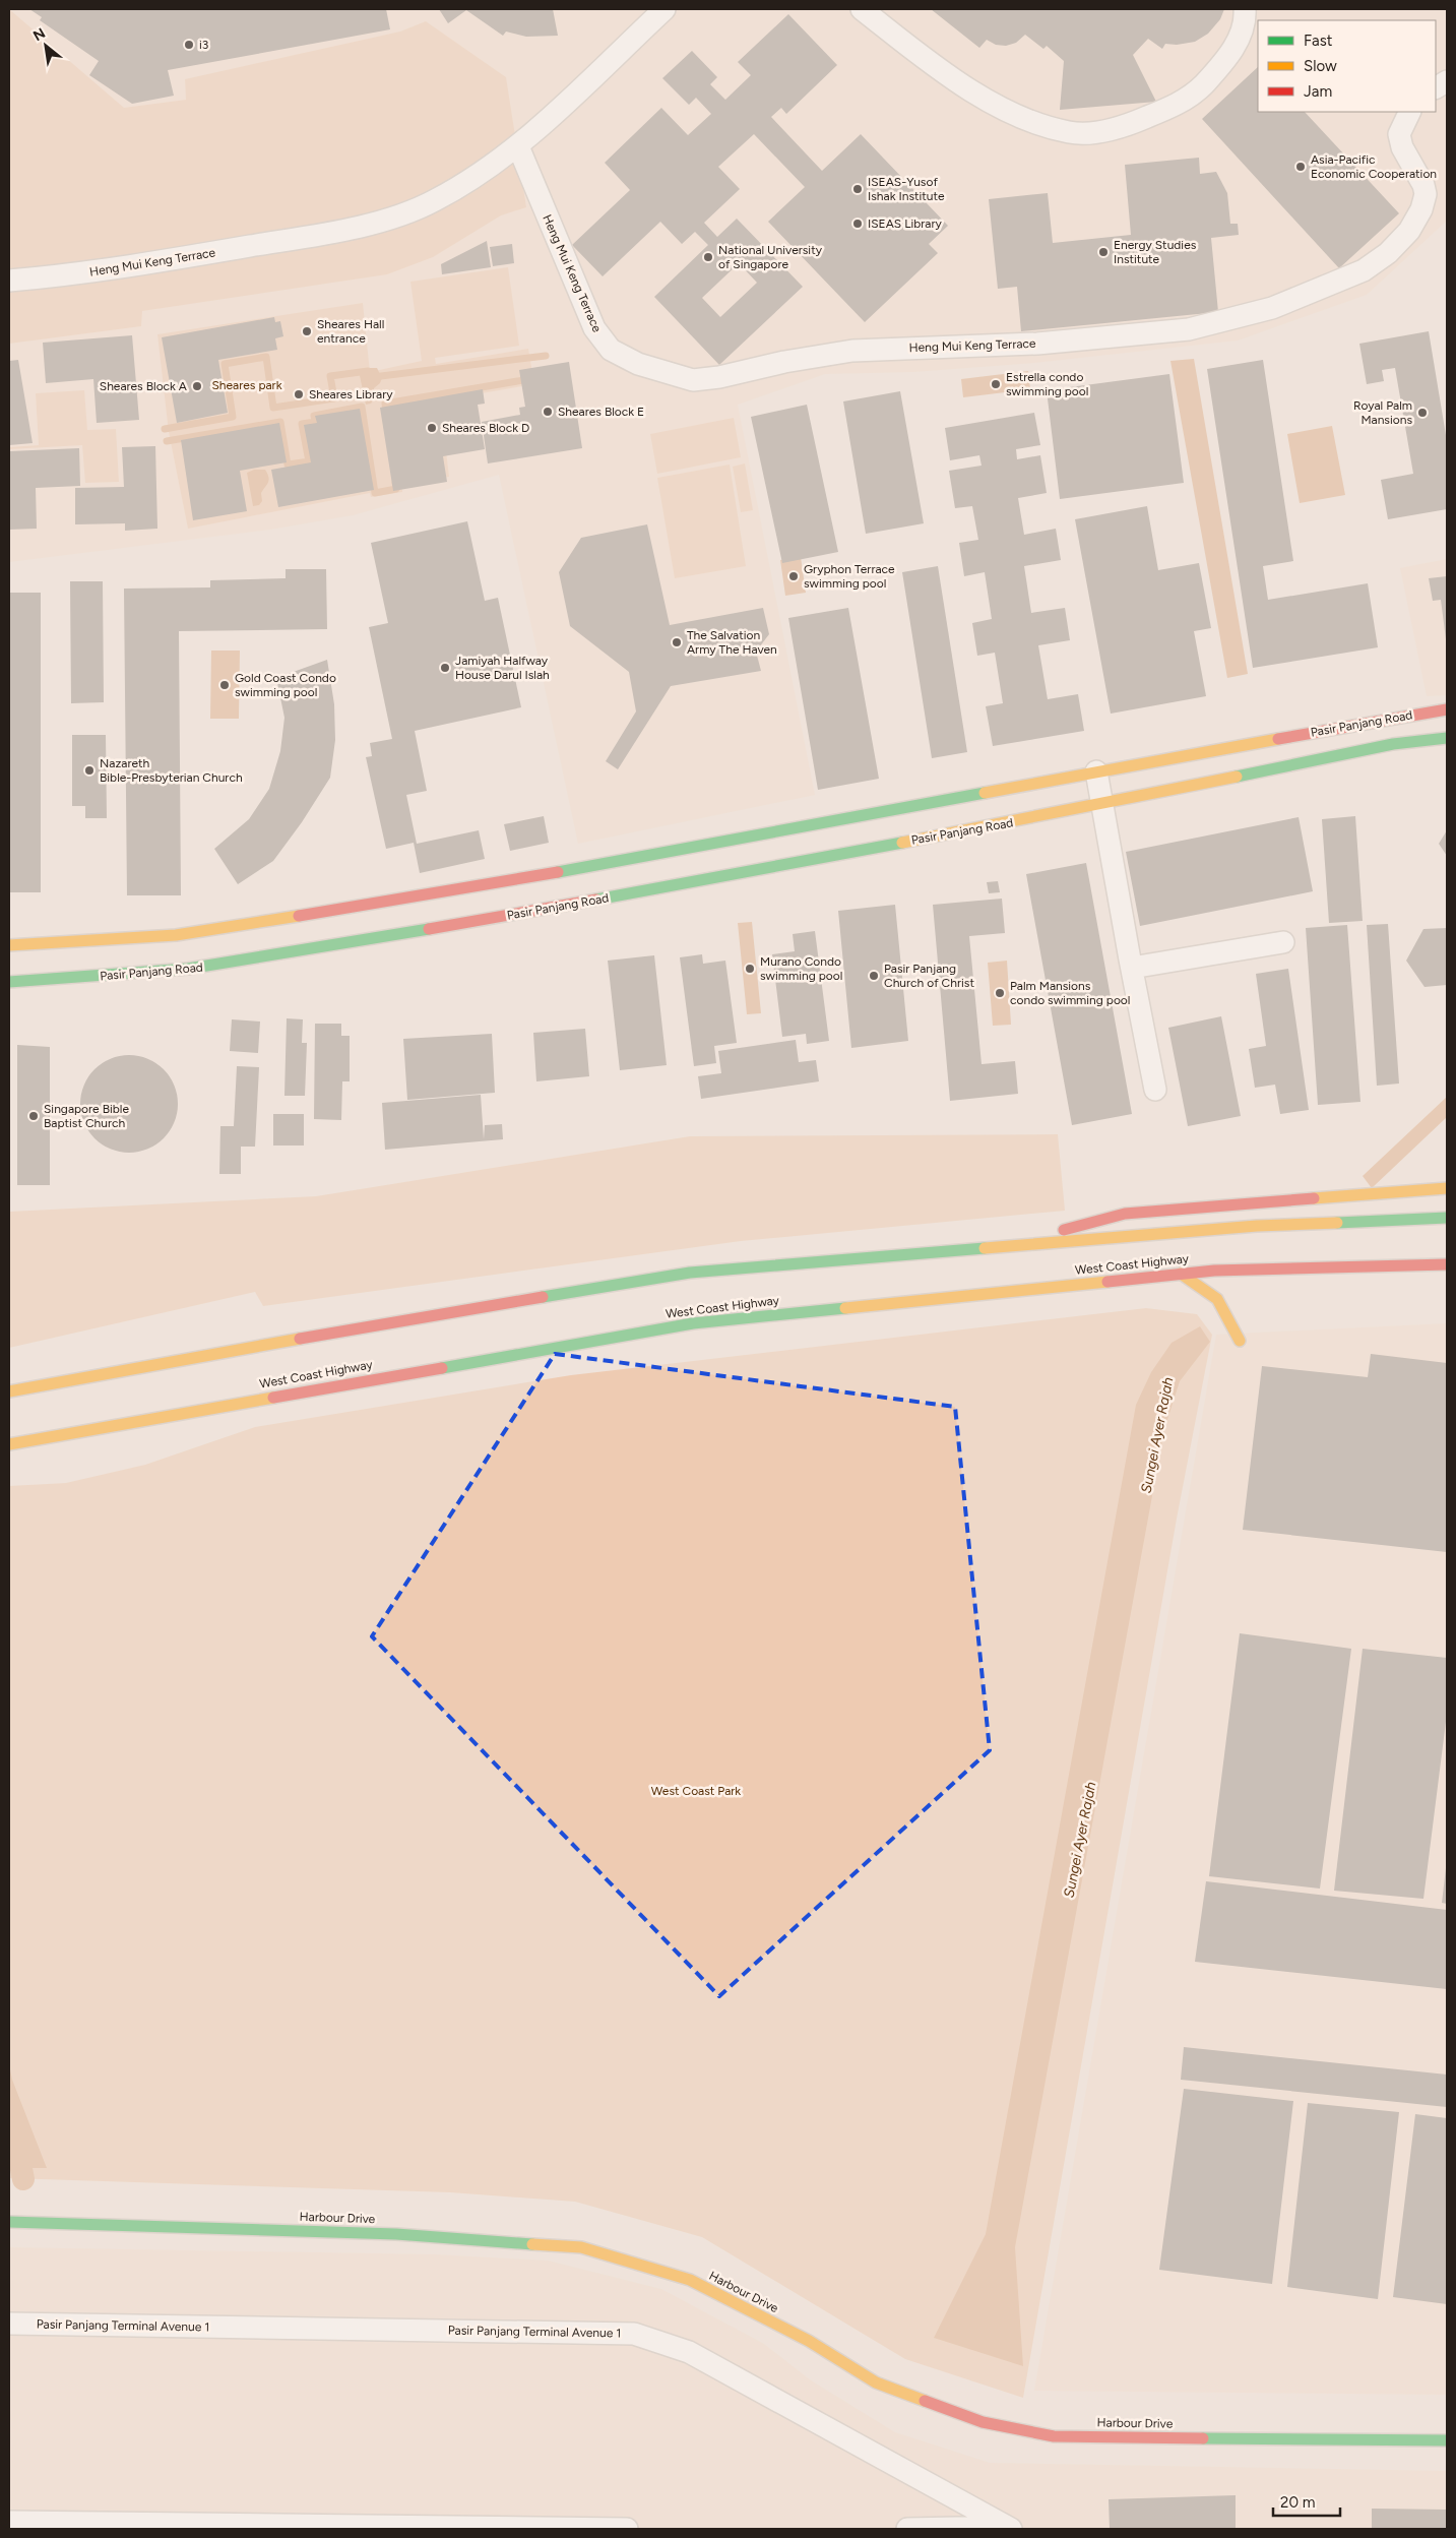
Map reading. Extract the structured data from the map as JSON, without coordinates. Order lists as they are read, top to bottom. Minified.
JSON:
{"streets":{"main road":["Pasir Panjang Road","West Coast Highway","Harbour Drive"],"street":["Heng Mui Keng Terrace","Pasir Panjang Terminal Avenue 1"]},"water":["Sungei Ayer Rajah"],"parks":["Sheares park","West Coast Park"],"places":["i3","Asia-Pacific Economic Cooperation","ISEAS-Yusof Ishak Institute","ISEAS Library","Energy Studies Institute","National University of Singapore","Sheares Hall entrance","Estrella condo swimming pool","Sheares Block A","Sheares Library","Sheares Block E","Royal Palm Mansions","Sheares Block D","Gryphon Terrace swimming pool","The Salvation Army The Haven","Jamiyah Halfway House Darul Islah","Gold Coast Condo swimming pool","Nazareth Bible-Presbyterian Church","Murano Condo swimming pool","Pasir Panjang Church of Christ","Palm Mansions condo swimming pool","Singapore Bible Baptist Church"],"legend":["Fast","Slow","Jam"],"scale_bar":"20 m","north":"top left"}
